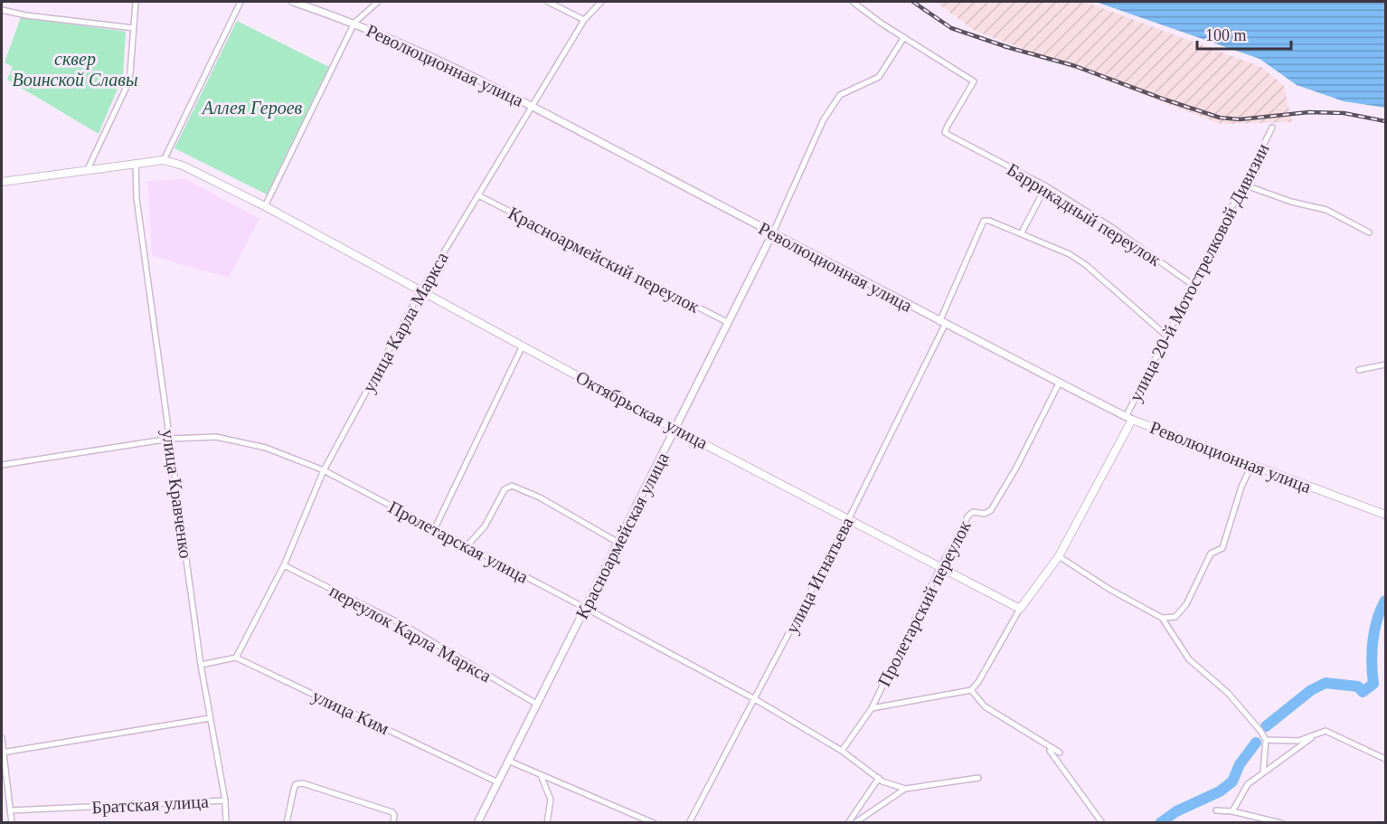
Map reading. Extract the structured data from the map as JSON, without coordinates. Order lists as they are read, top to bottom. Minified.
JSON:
{"streets":{"main road":["Революционная улица","улица 20-й Мотострелковой Дивизии","Октябрьская улица"],"street":["Баррикадный переулок","Красноармейский переулок","улица Карла Маркса","улица Кравченко","Красноармейская улица","Пролетарская улица","улица Игнатьева","Пролетарский переулок","переулок Карла Маркса","улица Ким","Братская улица"]},"crossings":[["Революционная улица","улица 20-й Мотострелковой Дивизии"],["Революционная улица","улица Карла Маркса"],["Революционная улица","Красноармейская улица"],["Революционная улица","улица Игнатьева"],["Революционная улица","Пролетарский переулок"],["Баррикадный переулок","улица 20-й Мотострелковой Дивизии"],["Баррикадный переулок","Красноармейская улица"],["Красноармейский переулок","улица Карла Маркса"],["Красноармейский переулок","Красноармейская улица"],["улица 20-й Мотострелковой Дивизии","Октябрьская улица"],["улица Карла Маркса","Октябрьская улица"],["улица Карла Маркса","Пролетарская улица"],["улица Карла Маркса","переулок Карла Маркса"],["улица Карла Маркса","улица Ким"],["Октябрьская улица","Красноармейская улица"],["Октябрьская улица","улица Игнатьева"],["Октябрьская улица","Пролетарский переулок"],["улица Кравченко","Пролетарская улица"],["улица Кравченко","Братская улица"],["Красноармейская улица","Пролетарская улица"],["Красноармейская улица","переулок Карла Маркса"],["Красноармейская улица","улица Ким"],["Пролетарская улица","улица Игнатьева"],["Пролетарская улица","Пролетарский переулок"]],"parks":["сквер Воинской Славы","Аллея Героев"],"scale_bar":"100 m"}
